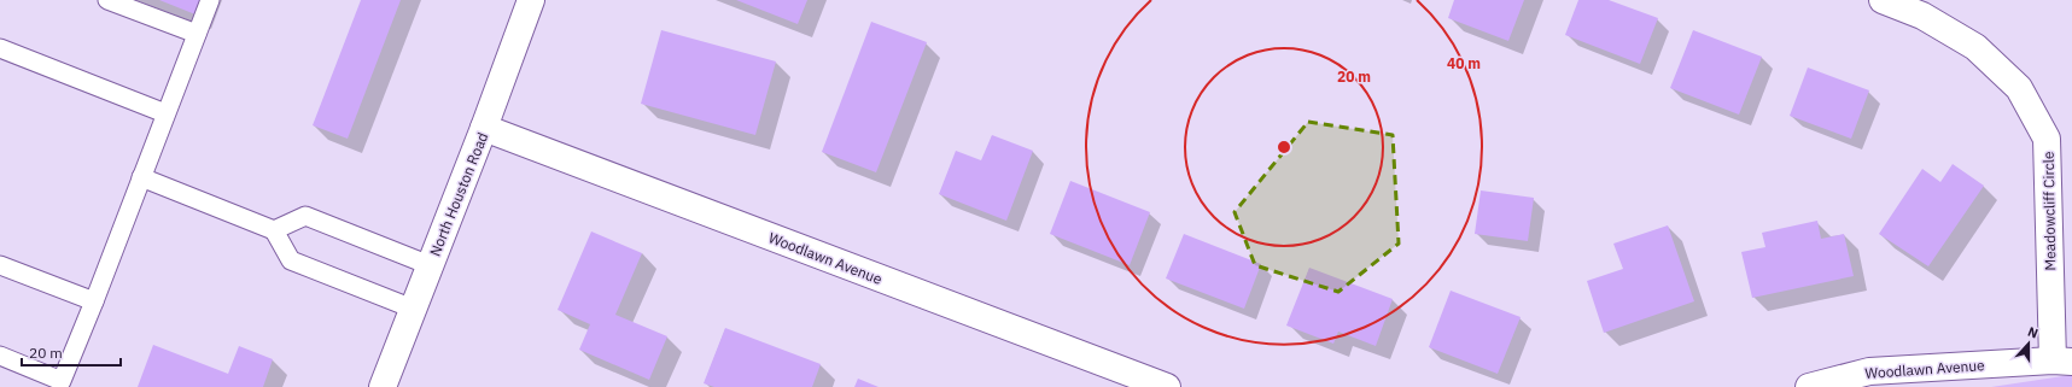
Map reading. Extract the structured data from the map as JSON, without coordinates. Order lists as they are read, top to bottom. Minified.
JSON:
{"streets":{"street":["North Houston Road","Meadowcliff Circle","Woodlawn Avenue"]},"crossings":[["North Houston Road","Woodlawn Avenue"],["Meadowcliff Circle","Woodlawn Avenue"]],"scale_bar":"20 m","north":"top","rings":["40 m","20 m"]}
